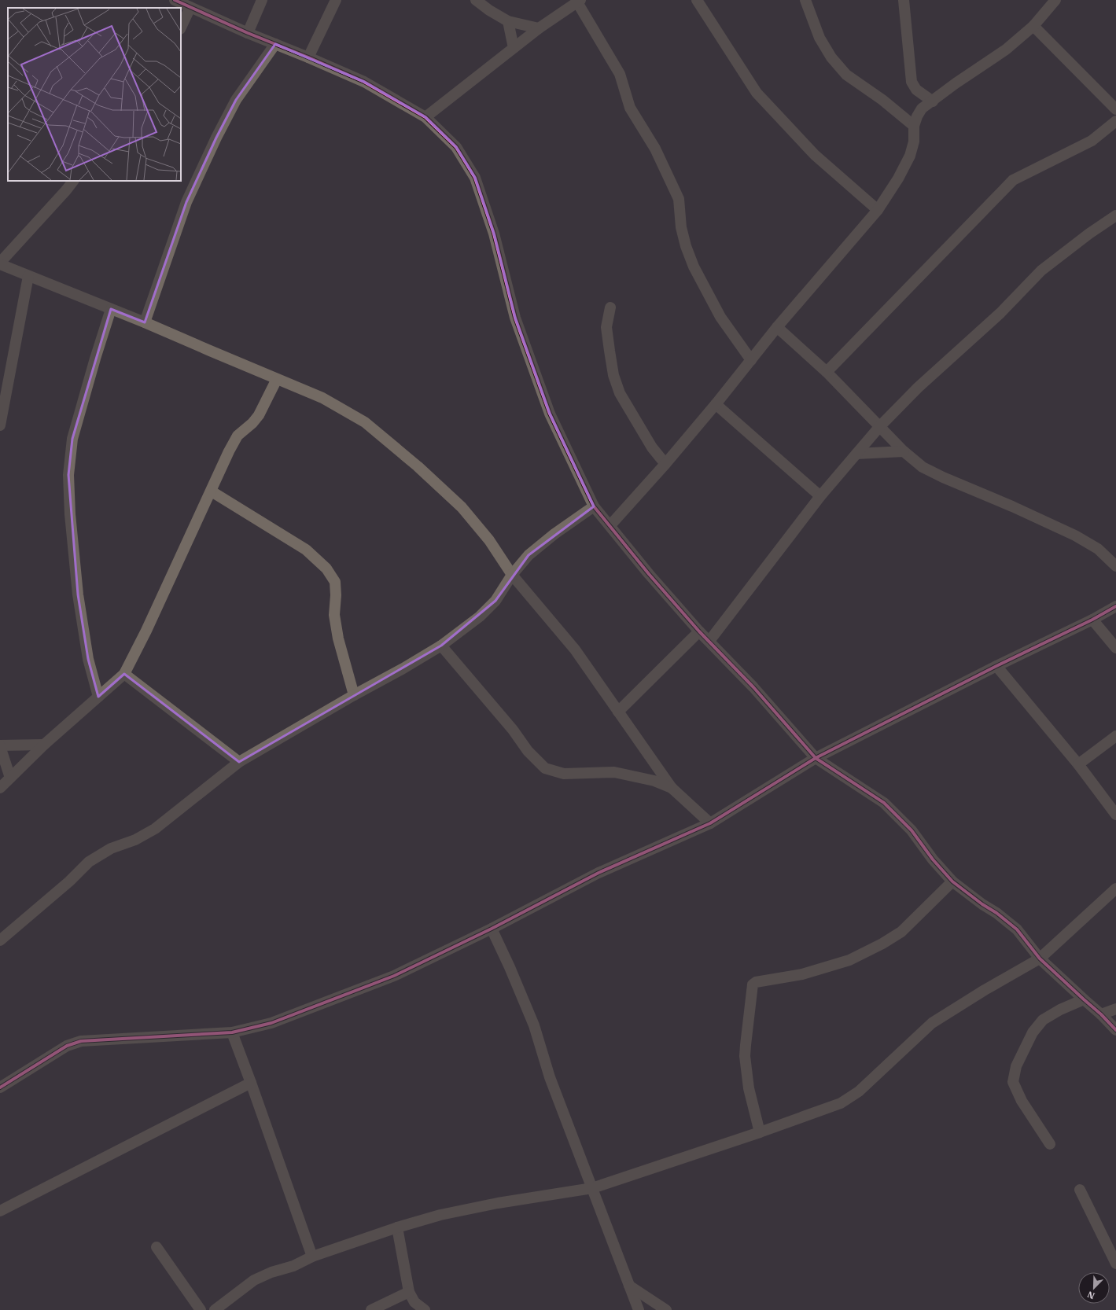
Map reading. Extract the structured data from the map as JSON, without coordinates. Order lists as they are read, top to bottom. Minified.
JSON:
{"north":"bottom left"}
